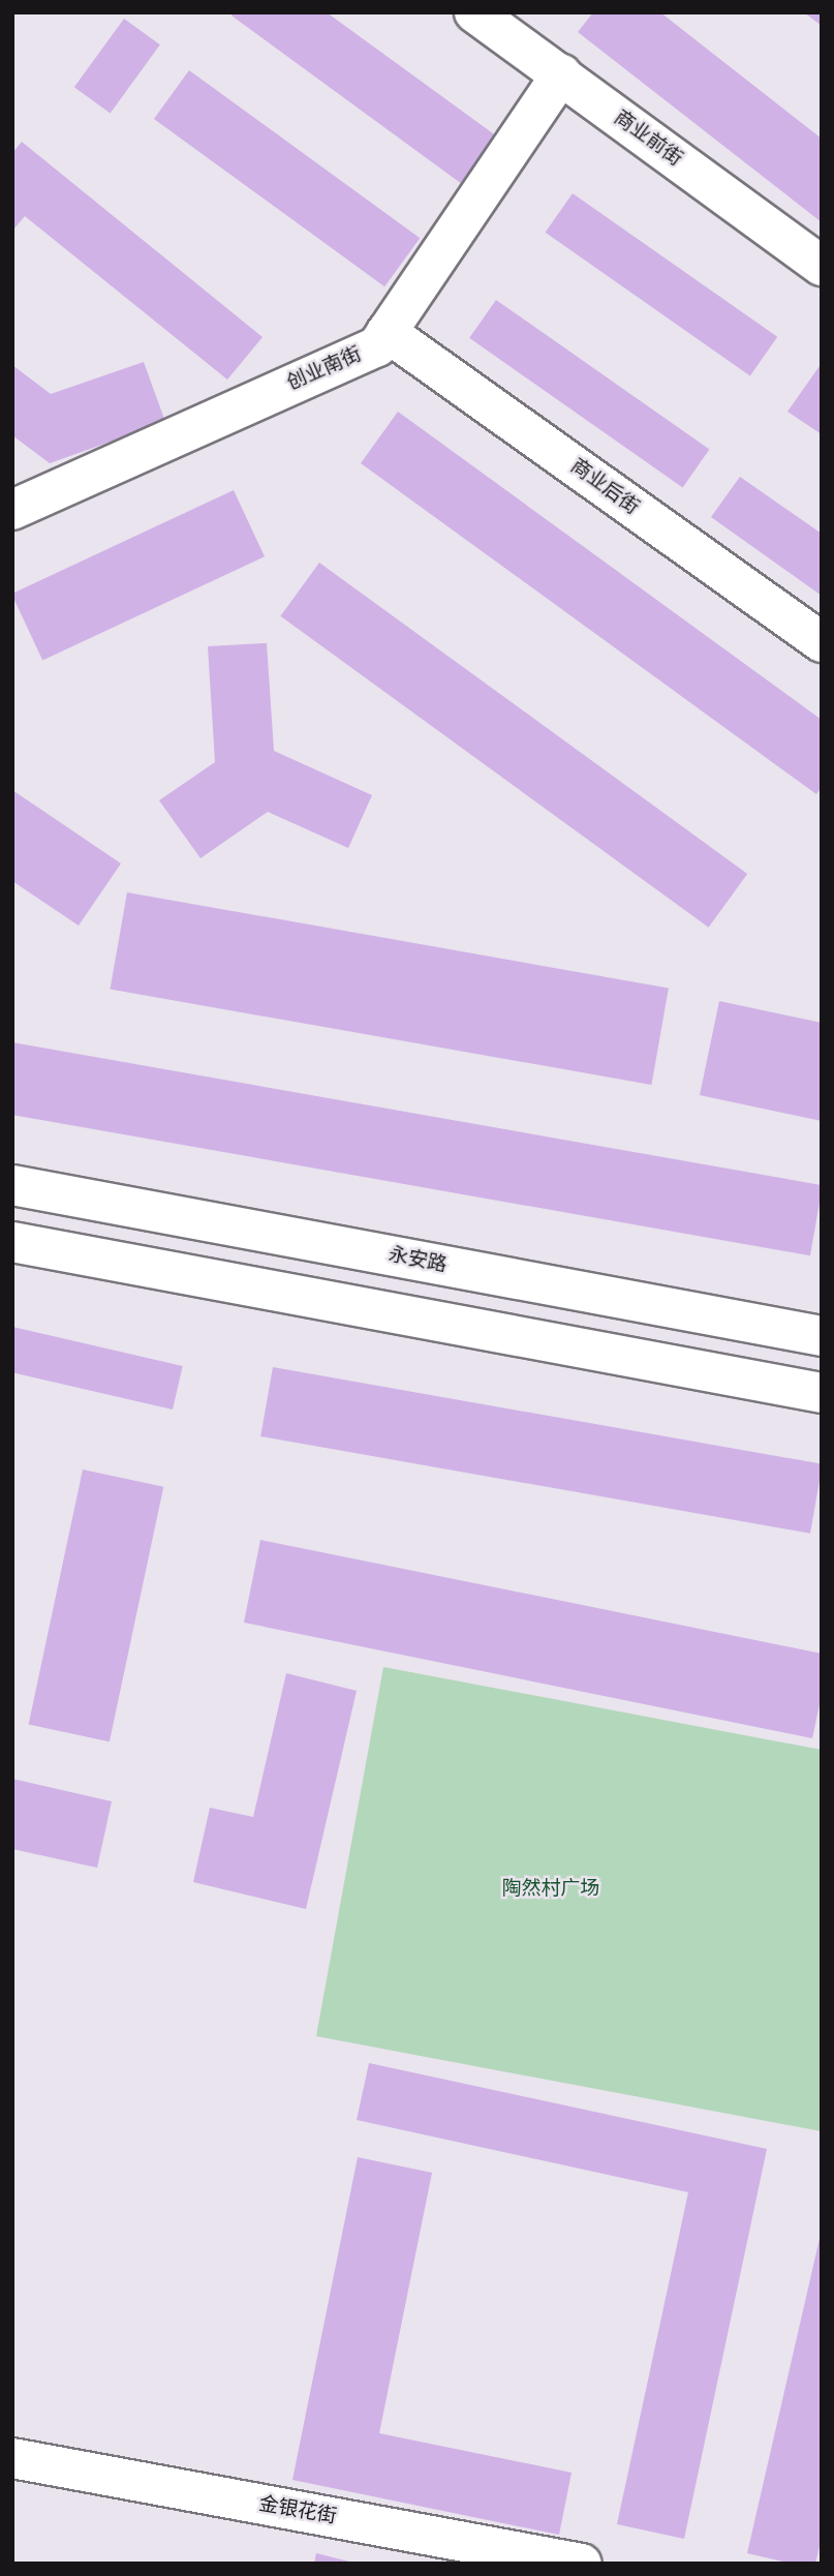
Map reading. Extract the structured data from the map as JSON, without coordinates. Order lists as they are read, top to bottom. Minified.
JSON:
{"streets":{"street":["商业前街","创业南街","商业后街","永安路","金银花街"]},"crossings":[["商业前街","创业南街"],["创业南街","商业后街"]],"parks":["陶然村广场"]}
